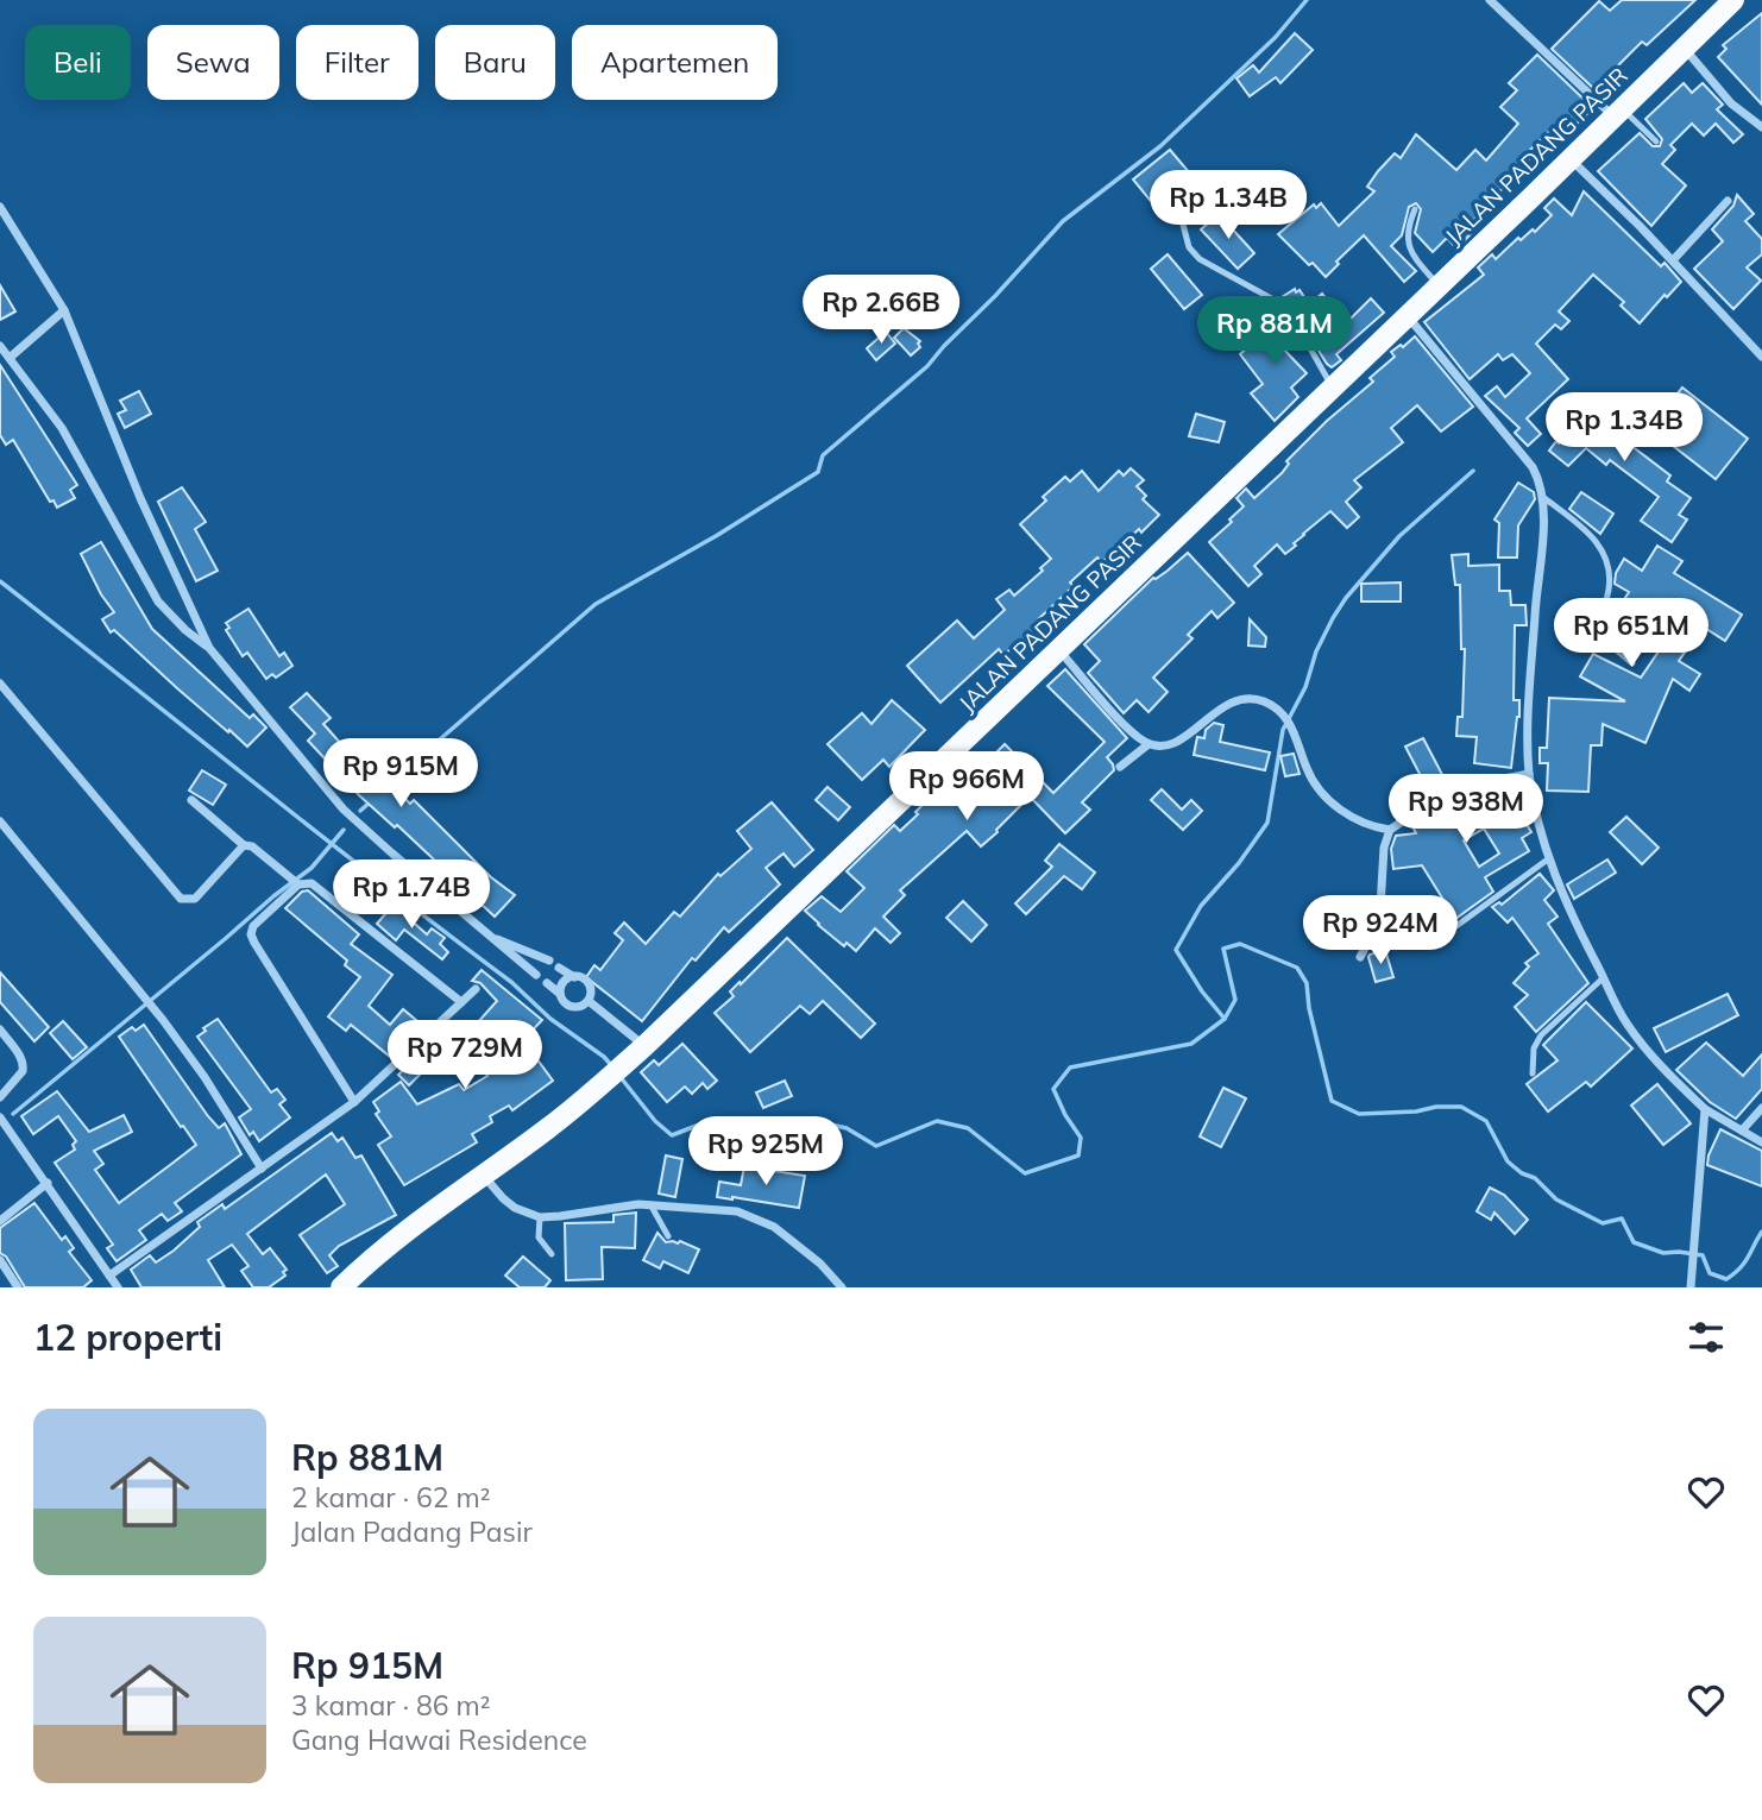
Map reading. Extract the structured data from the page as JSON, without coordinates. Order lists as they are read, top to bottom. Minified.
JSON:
{"streets":{"highway":["JALAN PADANG PASIR"]},"page":{"chip":["Beli","Sewa","Filter","Baru","Apartemen"],"price":["Rp 1.34B","Rp 2.66B","Rp 881M","Rp 1.34B","Rp 651M","Rp 915M","Rp 966M","Rp 938M","Rp 1.74B","Rp 924M","Rp 729M","Rp 925M"],"heading":"12 properti","list":[{"name":"Rp 881M","note":"2 kamar · 62 m² · Jalan Padang Pasir"},{"name":"Rp 915M","note":"3 kamar · 86 m² · Gang Hawai Residence"}]}}
